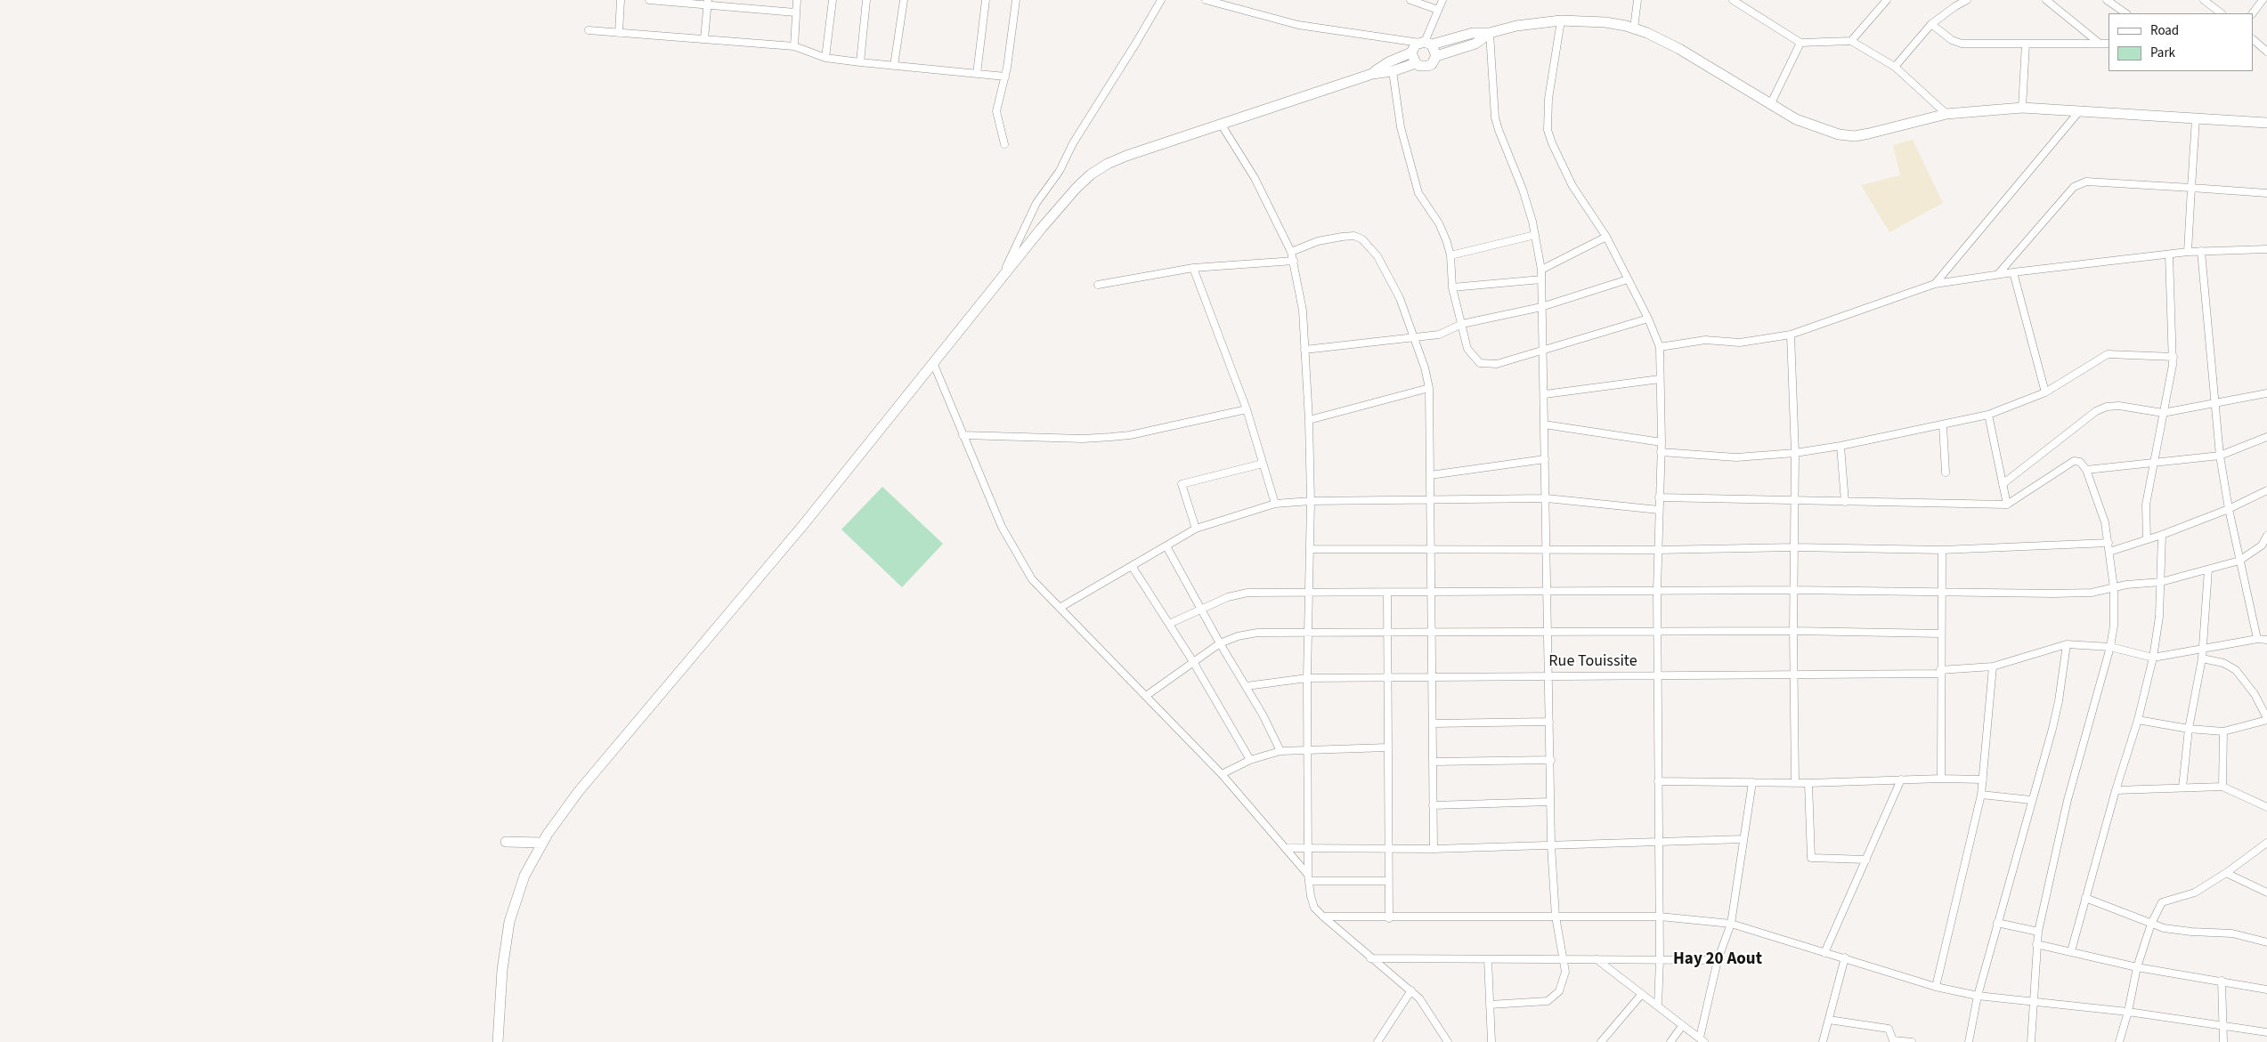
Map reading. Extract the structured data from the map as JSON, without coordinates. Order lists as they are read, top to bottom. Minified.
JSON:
{"streets":{"street":["Rue Touissite"]},"districts":["Hay 20 Aout"],"legend":["Road","Park"]}
